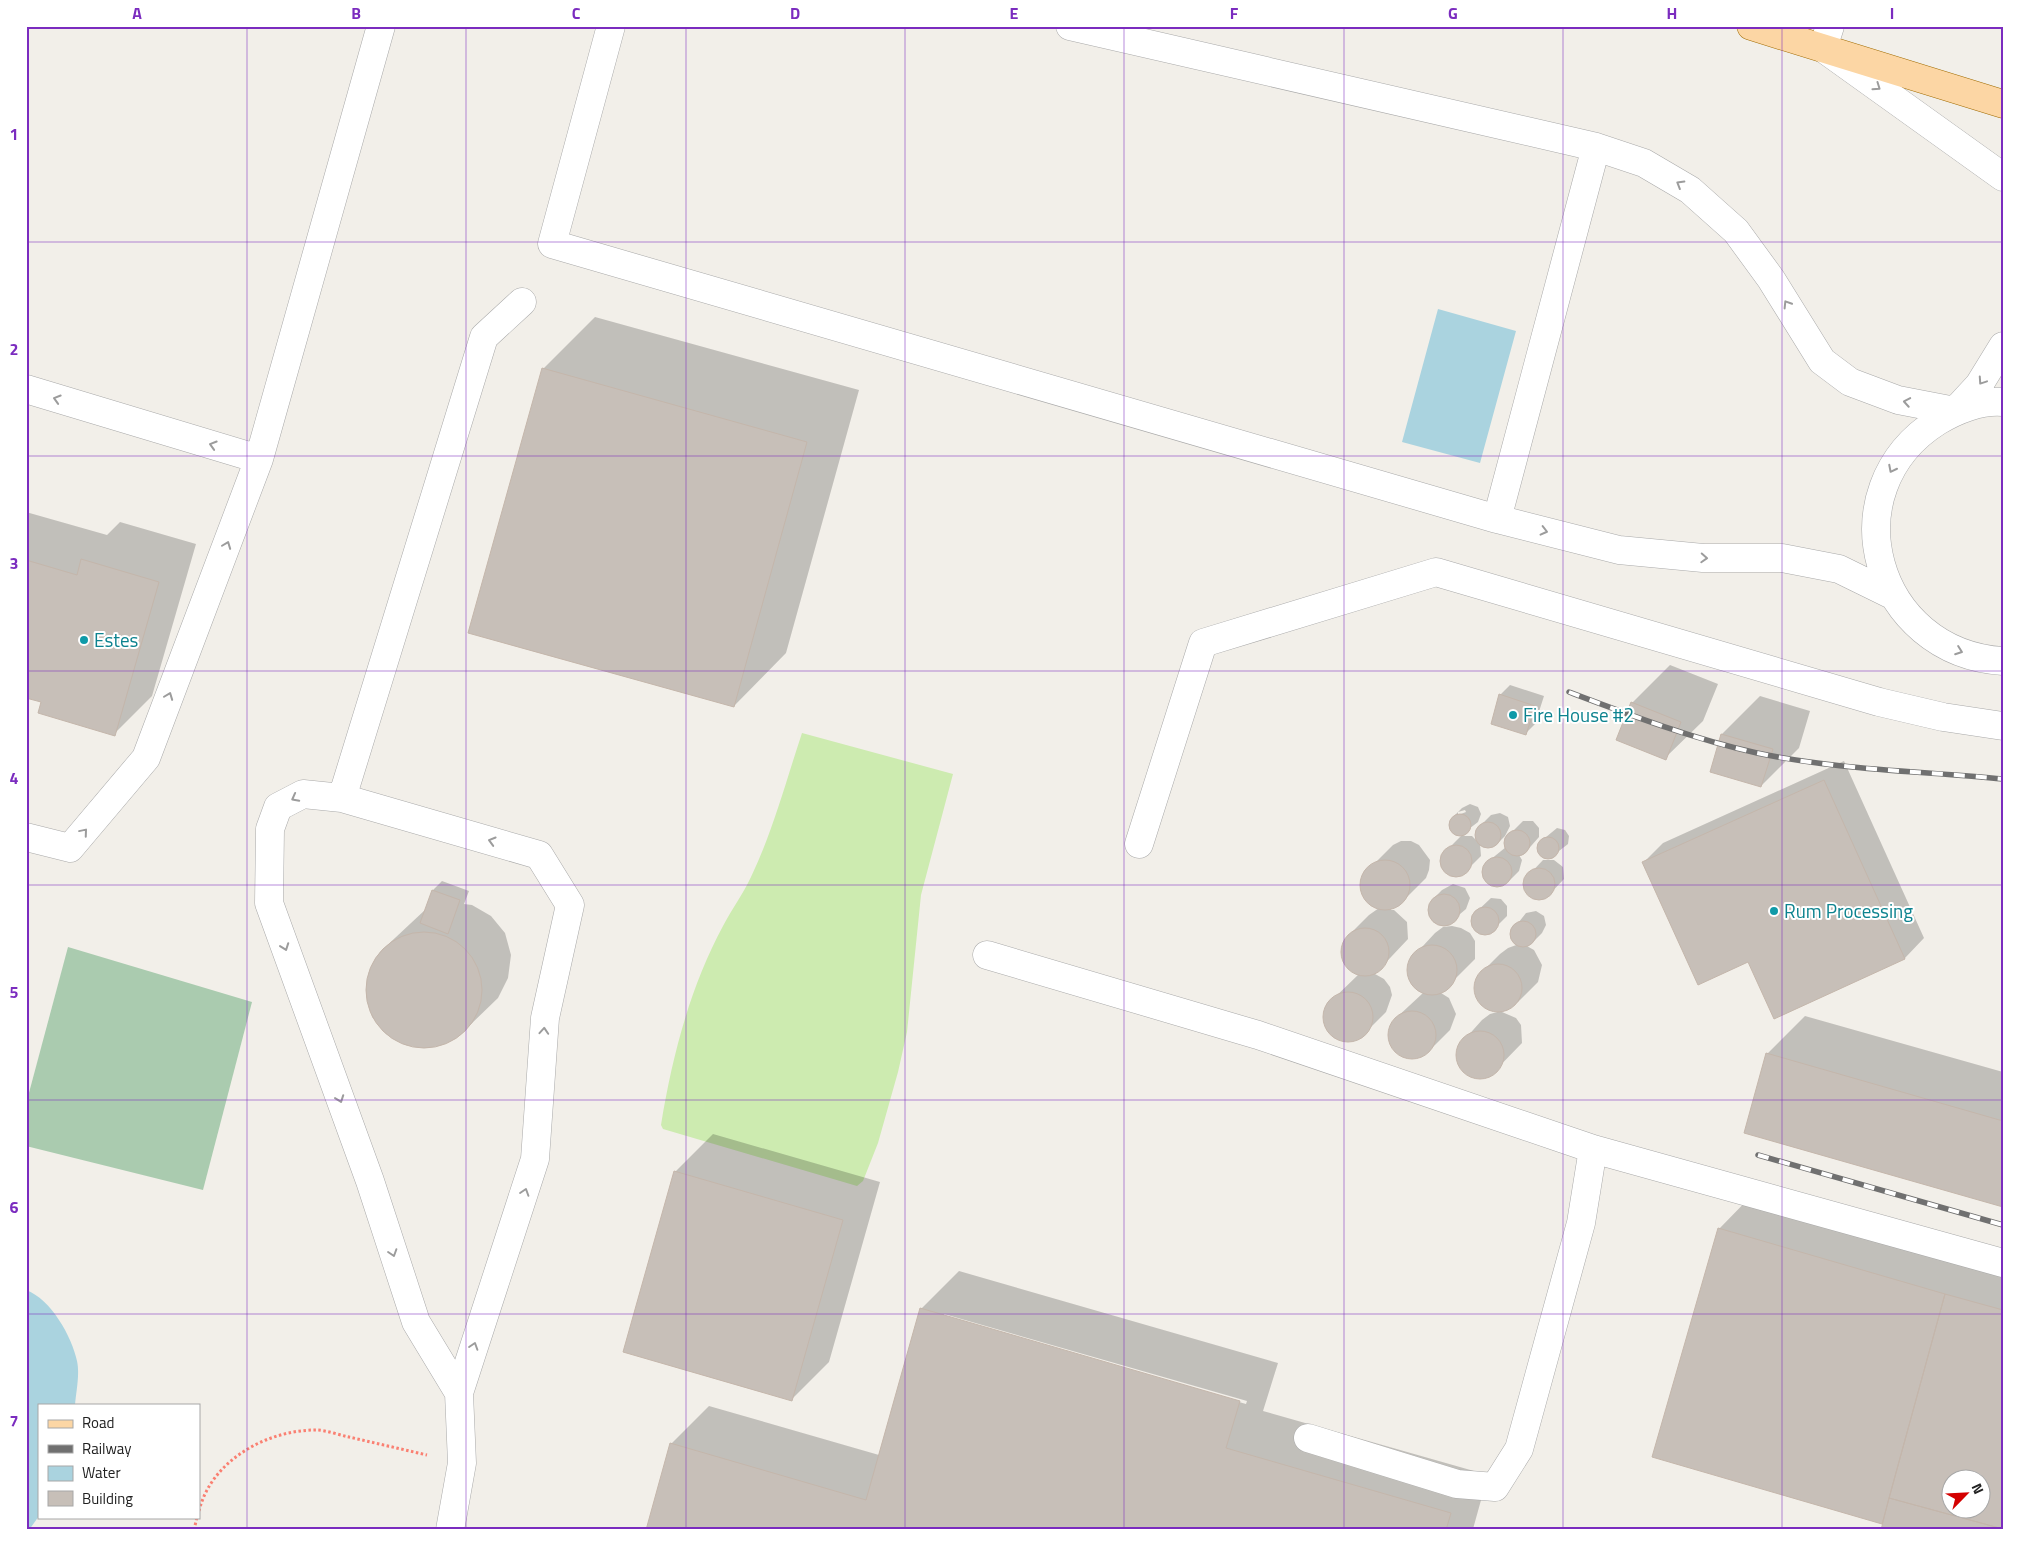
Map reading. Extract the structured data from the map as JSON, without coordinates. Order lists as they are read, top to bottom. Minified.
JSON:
{"places":["Estes","Fire House #2","Rum Processing"],"legend":["Road","Railway","Water","Building"],"north":"top right","grid":{"columns":["A","B","C","D","E","F","G","H","I"],"rows":["1","2","3","4","5","6","7"]}}
